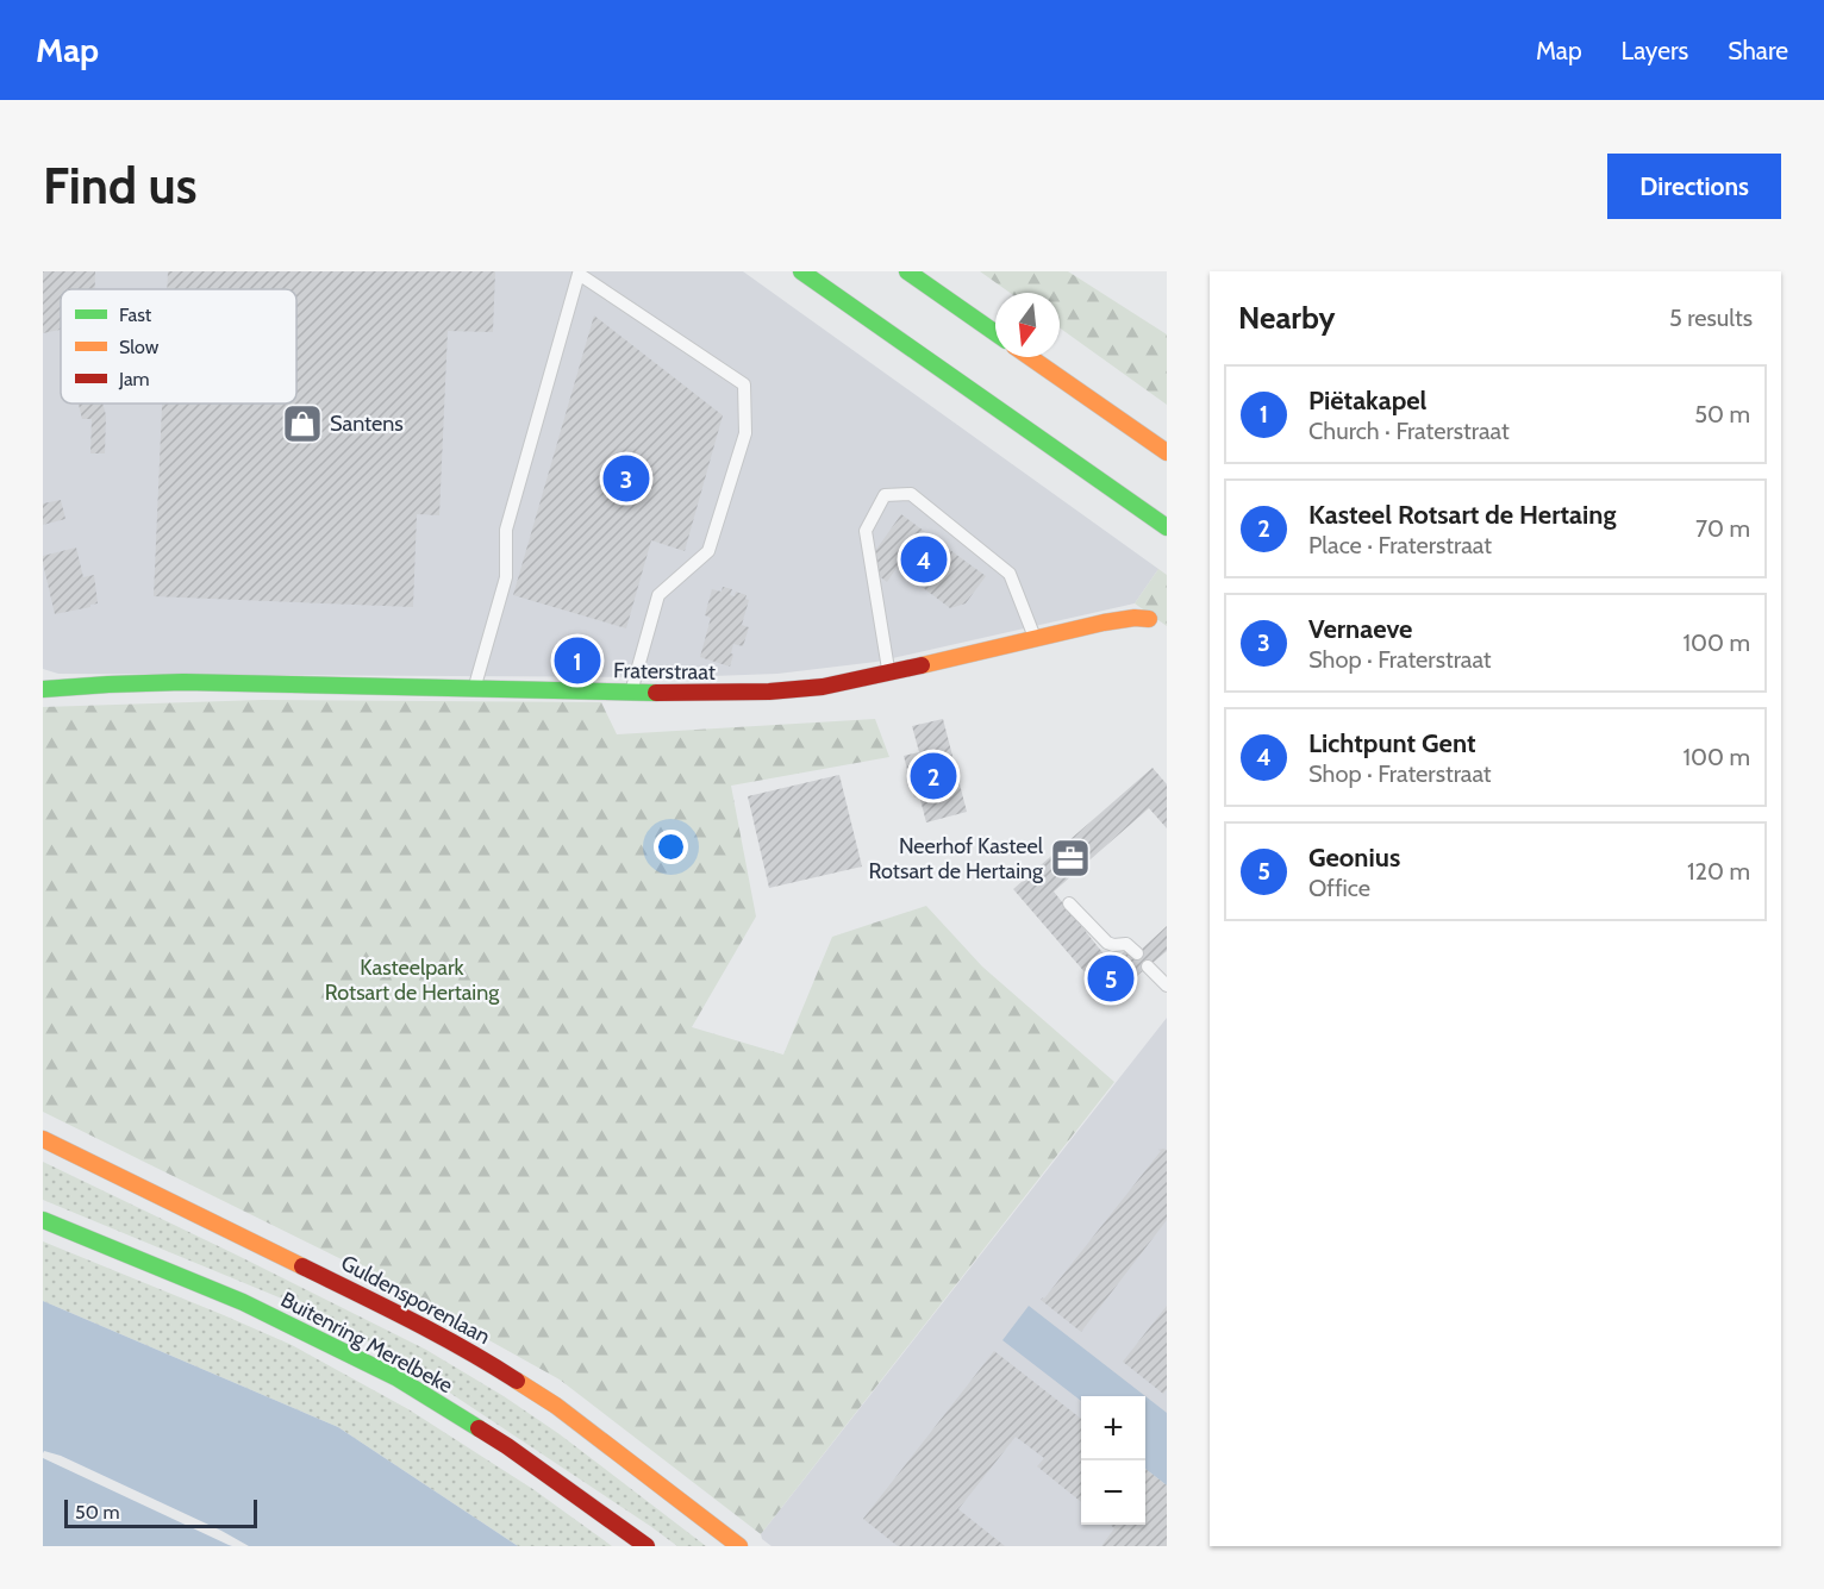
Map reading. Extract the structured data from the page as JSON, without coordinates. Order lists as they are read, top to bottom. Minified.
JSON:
{"streets":{"main road":["Fraterstraat","Guldensporenlaan","Buitenring Merelbeke"]},"parks":["Kasteelpark Rotsart de Hertaing"],"places":{"shop":["Santens"],"office":["Neerhof Kasteel Rotsart de Hertaing"]},"legend":["Fast","Slow","Jam"],"scale_bar":"50 m","north":"bottom","page":{"header":"Map","nav":["Map","Layers","Share"],"buttons":"Directions","title":"Find us","heading":["Nearby","5 results"],"list":[{"mark":"1","name":"Piëtakapel","note":"Church · Fraterstraat","value":"50 m"},{"mark":"2","name":"Kasteel Rotsart de Hertaing","note":"Place · Fraterstraat","value":"70 m"},{"mark":"3","name":"Vernaeve","note":"Shop · Fraterstraat","value":"100 m"},{"mark":"4","name":"Lichtpunt Gent","note":"Shop · Fraterstraat","value":"100 m"},{"mark":"5","name":"Geonius","note":"Office","value":"120 m"}],"pins":["3","4","1","2","5"],"map_buttons":["+","−"],"scale":"50 m"}}
